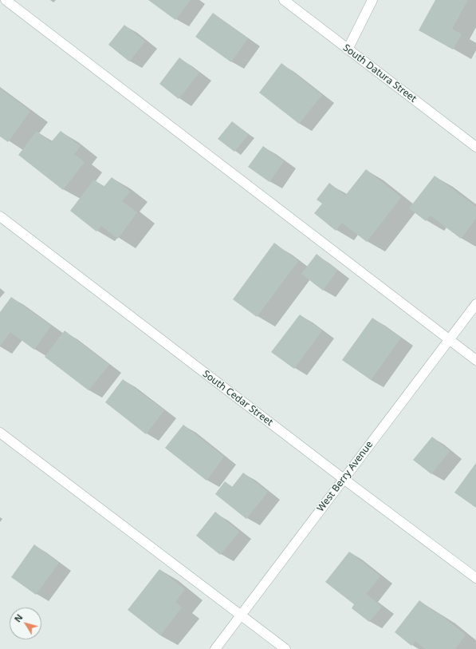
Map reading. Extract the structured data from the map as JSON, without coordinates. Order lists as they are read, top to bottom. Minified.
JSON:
{"streets":{"street":["South Datura Street","South Cedar Street","West Berry Avenue"]},"crossings":[["South Cedar Street","West Berry Avenue"]],"north":"top left"}
